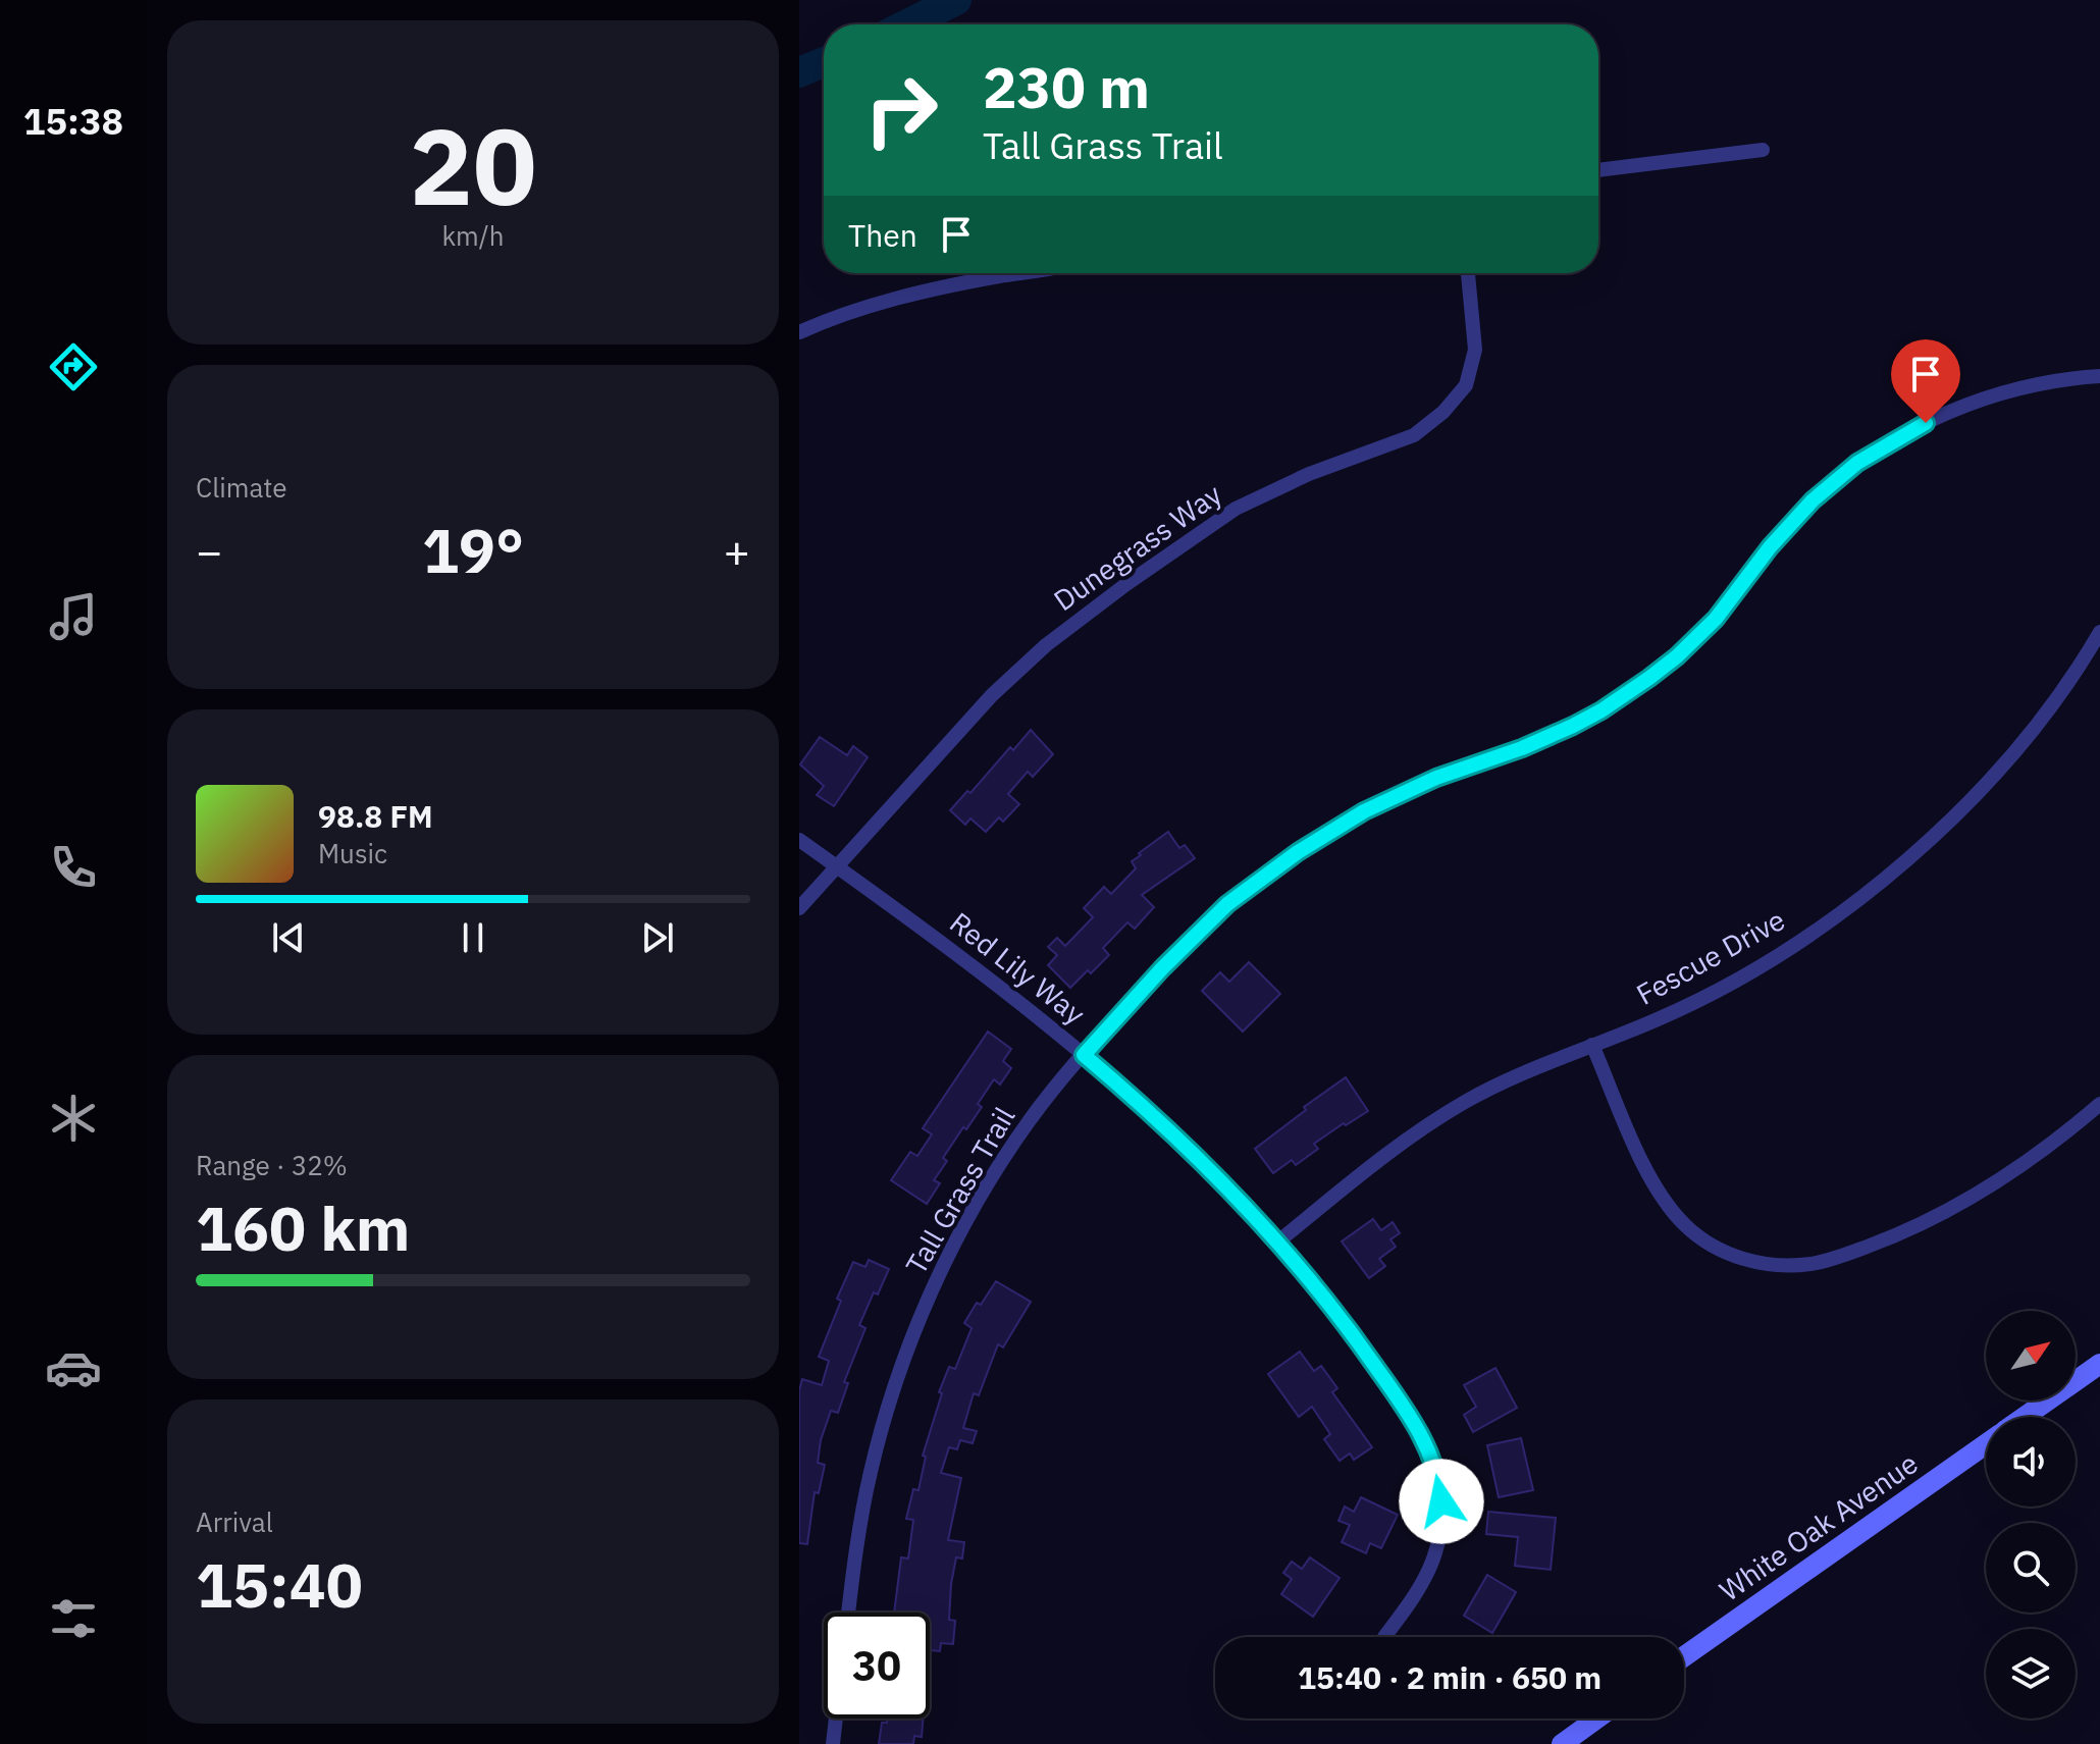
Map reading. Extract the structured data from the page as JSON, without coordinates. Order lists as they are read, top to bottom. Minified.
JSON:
{"streets":{"street":["Dunegrass Way","Fescue Drive","Red Lily Way","Tall Grass Trail","White Oak Avenue"]},"crossings":[["Dunegrass Way","Red Lily Way"],["Fescue Drive","Red Lily Way"],["Red Lily Way","Tall Grass Trail"]],"north":"top right","page":{"tabs":"15:38","tile":[["20","km/h"],"Climate",["Range · 32%","160 km"],["Arrival","15:40"]],"turn":["230 m","Tall Grass Trail"],"then":"Then","heat":["−","19°","+"],"song":["98.8 FM","Music"],"limit":"30","trip":"15:40 · 2 min · 650 m"}}
